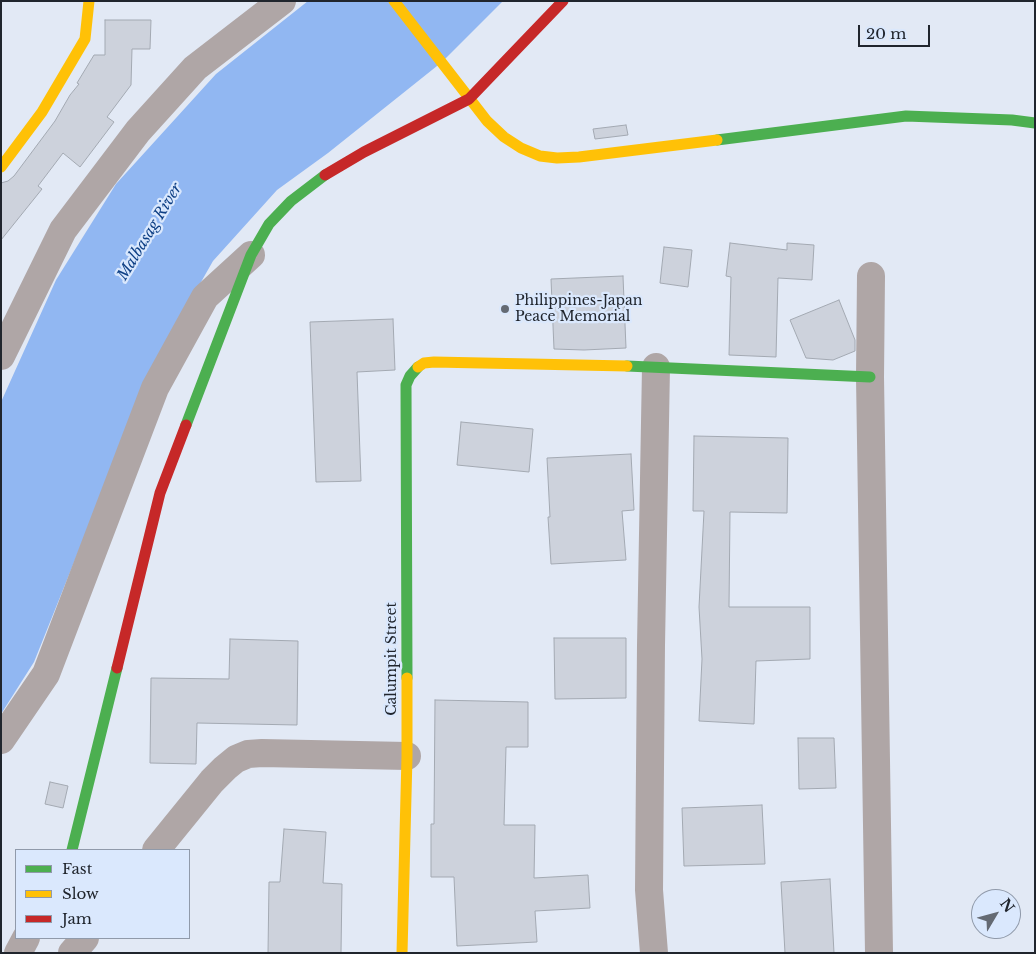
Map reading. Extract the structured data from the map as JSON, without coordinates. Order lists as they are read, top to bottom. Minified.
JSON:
{"streets":{"street":["Calumpit Street"]},"water":["Malbasag River"],"places":["Philippines-Japan Peace Memorial"],"legend":["Fast","Slow","Jam"],"scale_bar":"20 m","north":"top right"}
